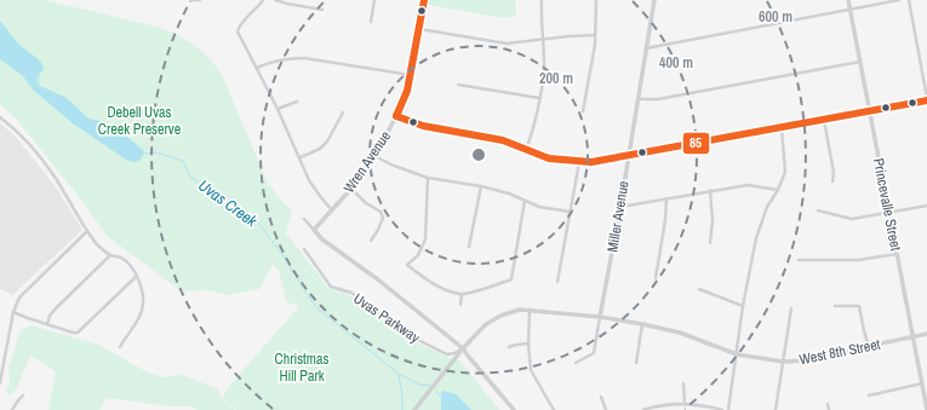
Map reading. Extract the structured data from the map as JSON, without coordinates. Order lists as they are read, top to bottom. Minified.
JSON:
{"streets":{"street":["Wren Avenue","Princevalle Street","Miller Avenue","Uvas Parkway","West 8th Street"]},"crossings":[["Princevalle Street","West 8th Street"]],"water":["Uvas Creek"],"parks":["Debell Uvas Creek Preserve","Christmas Hill Park"],"lines":["transit line 85"],"rings":["600 m","400 m","200 m"]}
